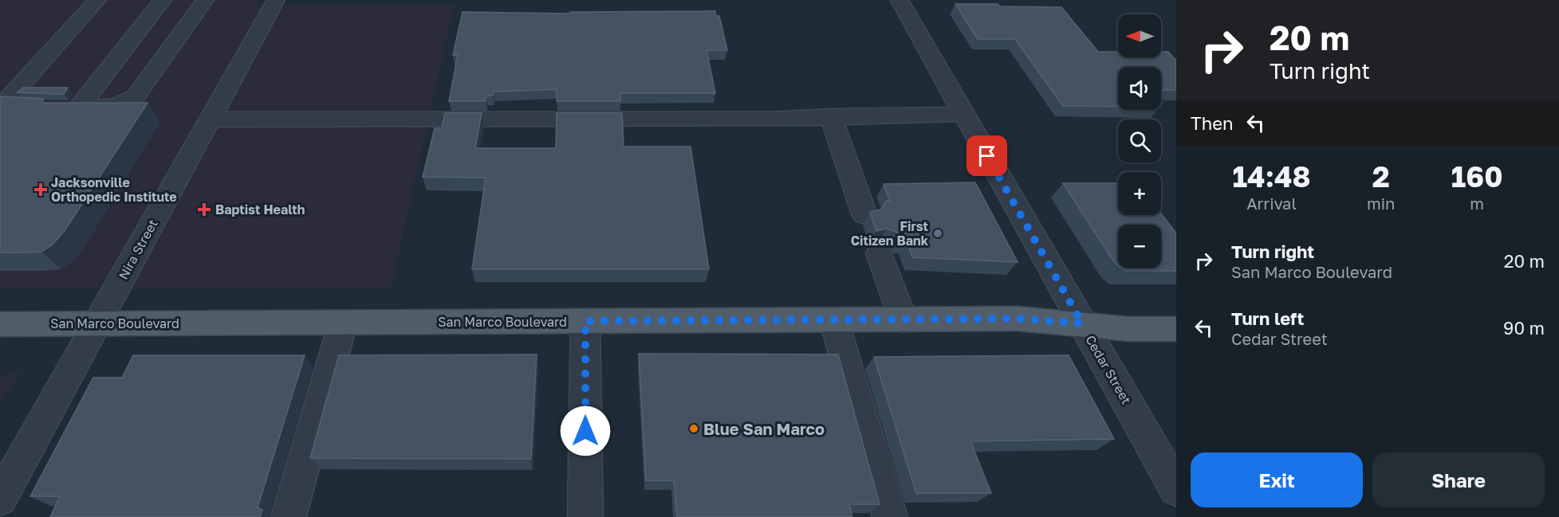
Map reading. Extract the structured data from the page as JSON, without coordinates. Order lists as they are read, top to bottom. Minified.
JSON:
{"streets":{"main road":["San Marco Boulevard"],"street":["Nira Street","Cedar Street"]},"crossings":[["Nira Street","San Marco Boulevard"],["San Marco Boulevard","Cedar Street"]],"places":{"health":["Jacksonville Orthopedic Institute","Baptist Health"],"other":["First Citizen Bank","Blue San Marco"]},"north":"left","page":{"turn":["20 m","Turn right"],"map_buttons":["+","−"],"then":"Then","eta":["14:48","Arrival","2","min","160","m"],"list":[{"name":"Turn right","note":"San Marco Boulevard","value":"20 m"},{"name":"Turn left","note":"Cedar Street","value":"90 m"}],"buttons":["Exit","Share"]}}
